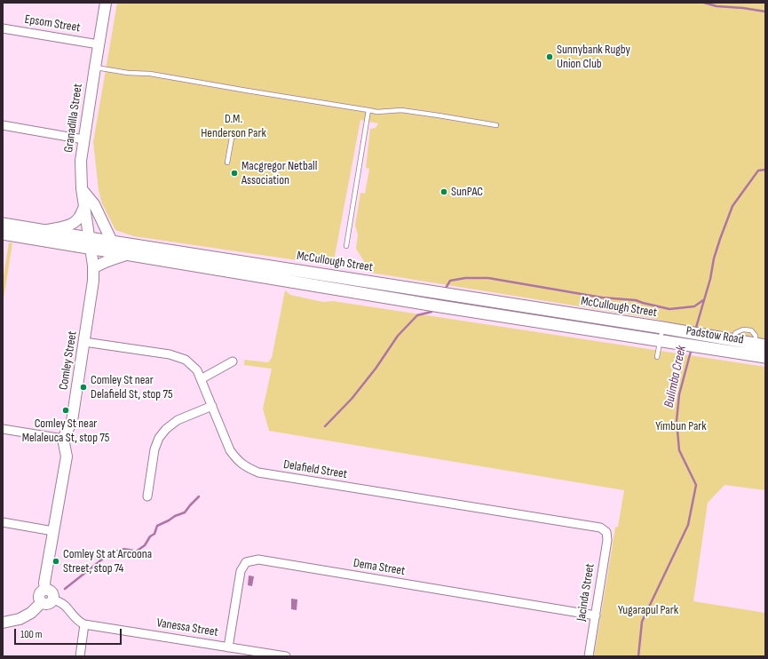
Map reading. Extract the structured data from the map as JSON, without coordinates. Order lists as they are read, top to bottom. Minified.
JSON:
{"streets":{"main road":["McCullough Street","Padstow Road"],"street":["Epsom Street","Granadilla Street","Comley Street","Delafield Street","Dema Street","Jacinda Street","Vanessa Street"]},"crossings":[["Epsom Street","Granadilla Street"],["Granadilla Street","McCullough Street"],["Granadilla Street","Comley Street"],["McCullough Street","Padstow Road"],["McCullough Street","Comley Street"],["Comley Street","Delafield Street"],["Delafield Street","Jacinda Street"],["Dema Street","Jacinda Street"],["Dema Street","Vanessa Street"]],"water":["Bulimba Creek"],"parks":["D.M. Henderson Park","Yimbun Park","Yugarapul Park"],"places":["Sunnybank Rugby Union Club","Macgregor Netball Association","SunPAC","Comley St near Delafield St, stop 75","Comley St near Melaleuca St, stop 75","Comley St at Arcoona Street, stop 74"],"scale_bar":"100 m"}
